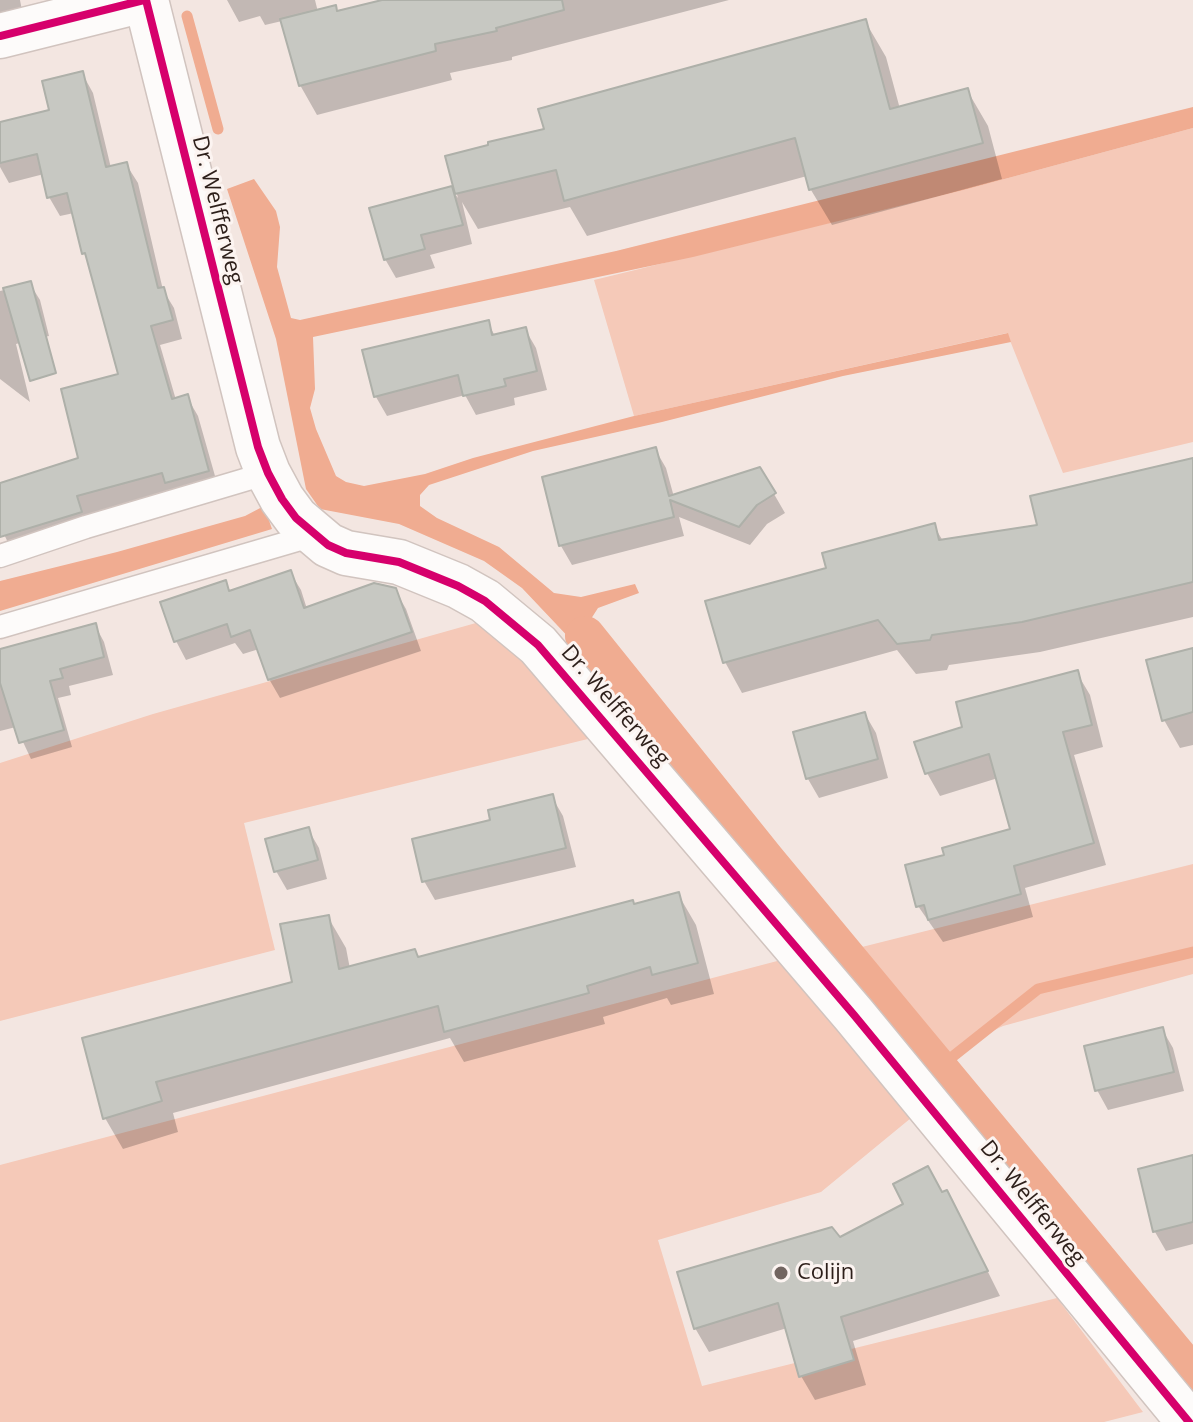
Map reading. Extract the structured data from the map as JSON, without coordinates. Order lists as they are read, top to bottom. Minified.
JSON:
{"streets":{"street":["Dr. Welfferweg"]},"places":["Colijn"]}
